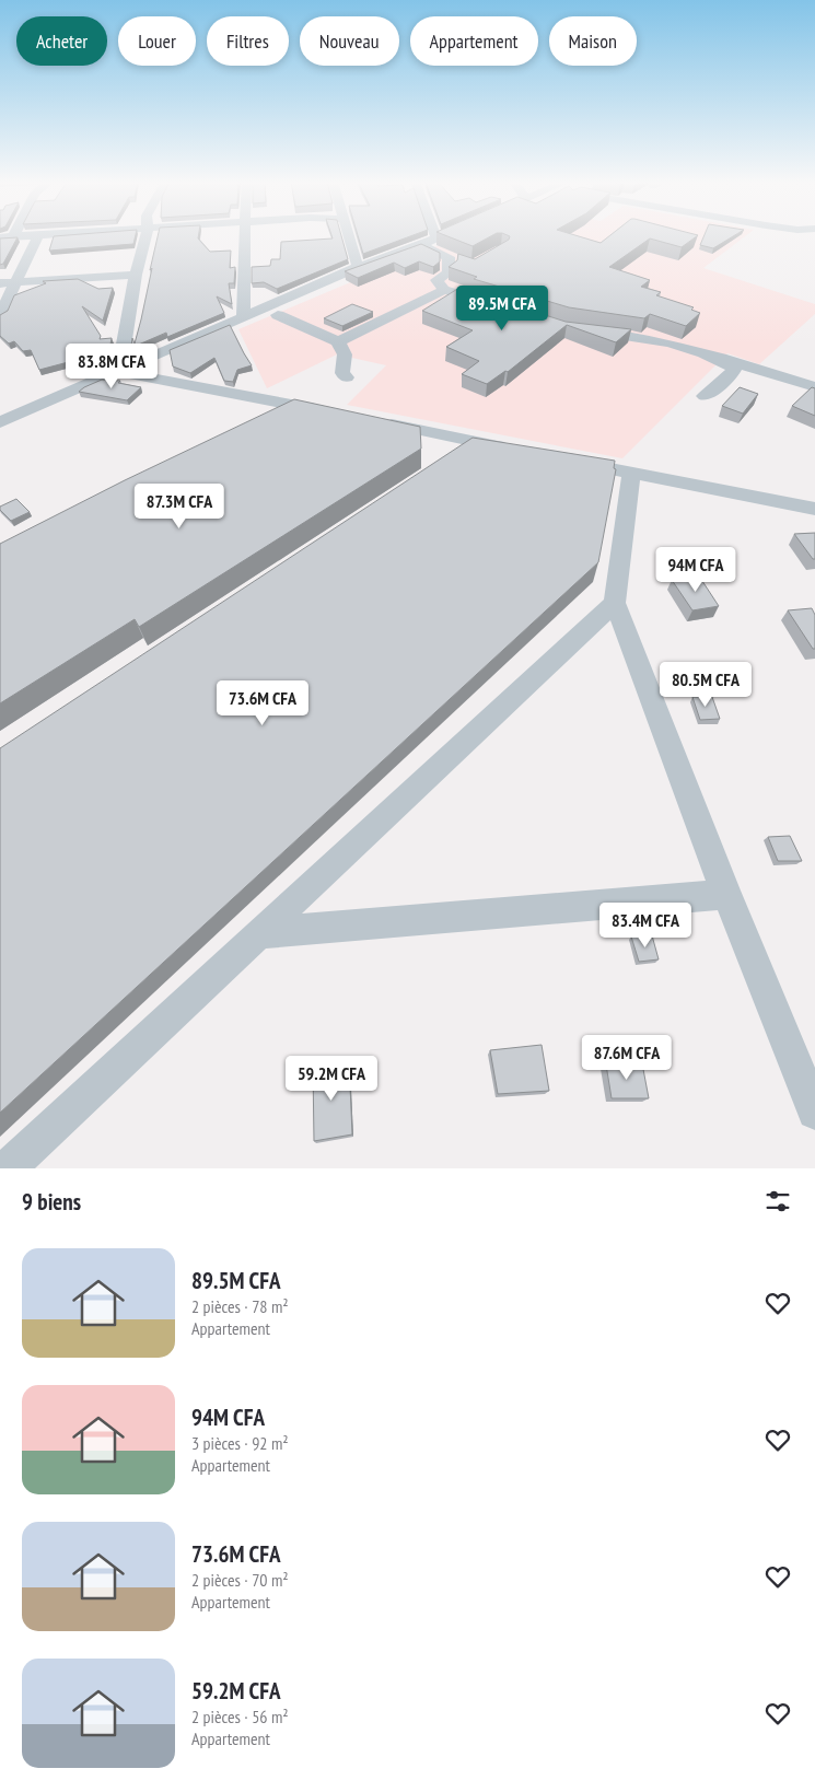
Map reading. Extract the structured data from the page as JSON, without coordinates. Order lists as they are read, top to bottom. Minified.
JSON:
{"page":{"chip":["Acheter","Louer","Filtres","Nouveau","Appartement","Maison"],"price":["89.5M CFA","83.8M CFA","87.3M CFA","94M CFA","80.5M CFA","73.6M CFA","83.4M CFA","87.6M CFA","59.2M CFA"],"heading":"9 biens","list":[{"name":"89.5M CFA","note":"2 pièces · 78 m² · Appartement"},{"name":"94M CFA","note":"3 pièces · 92 m² · Appartement"},{"name":"73.6M CFA","note":"2 pièces · 70 m² · Appartement"},{"name":"59.2M CFA","note":"2 pièces · 56 m² · Appartement"}]}}
